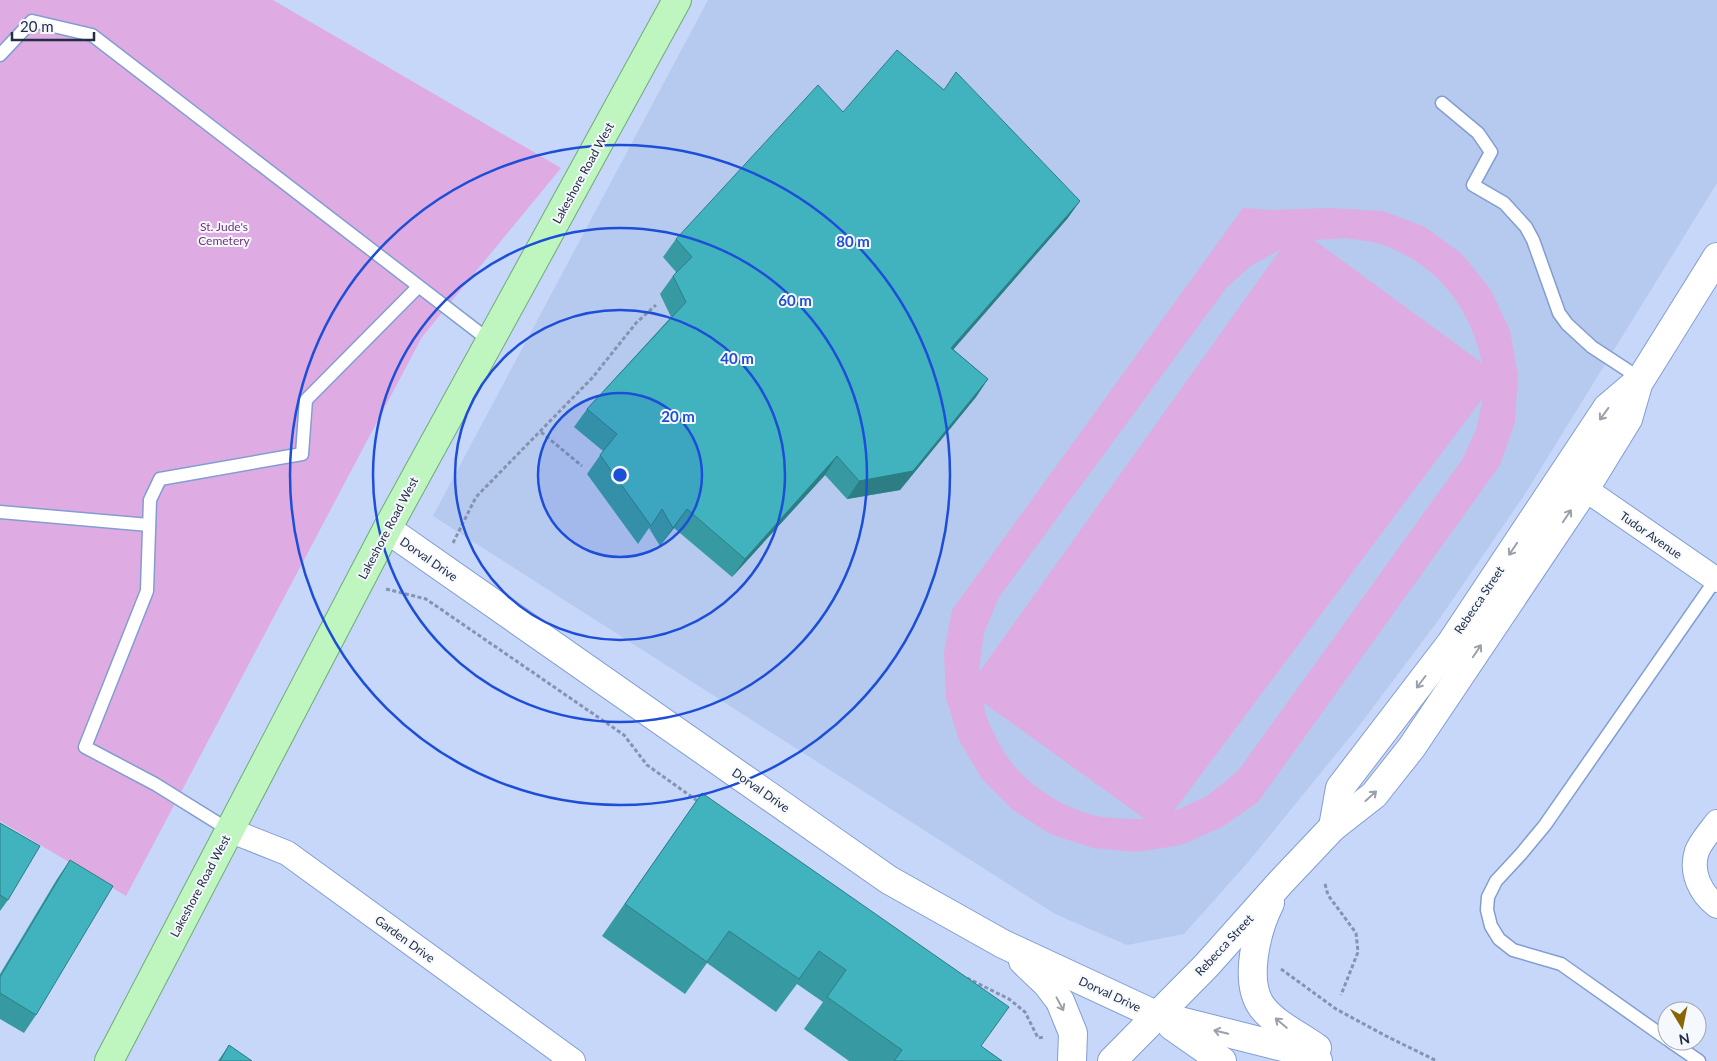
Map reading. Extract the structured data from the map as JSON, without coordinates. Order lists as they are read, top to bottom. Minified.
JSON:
{"streets":{"main road":["Lakeshore Road West","Dorval Drive","Rebecca Street"],"street":["Tudor Avenue","Garden Drive"]},"crossings":[["Lakeshore Road West","Dorval Drive"],["Lakeshore Road West","Garden Drive"],["Tudor Avenue","Rebecca Street"],["Dorval Drive","Rebecca Street"]],"parks":["St. Jude's Cemetery"],"scale_bar":"20 m","north":"bottom","rings":["80 m","60 m","40 m","20 m"]}
